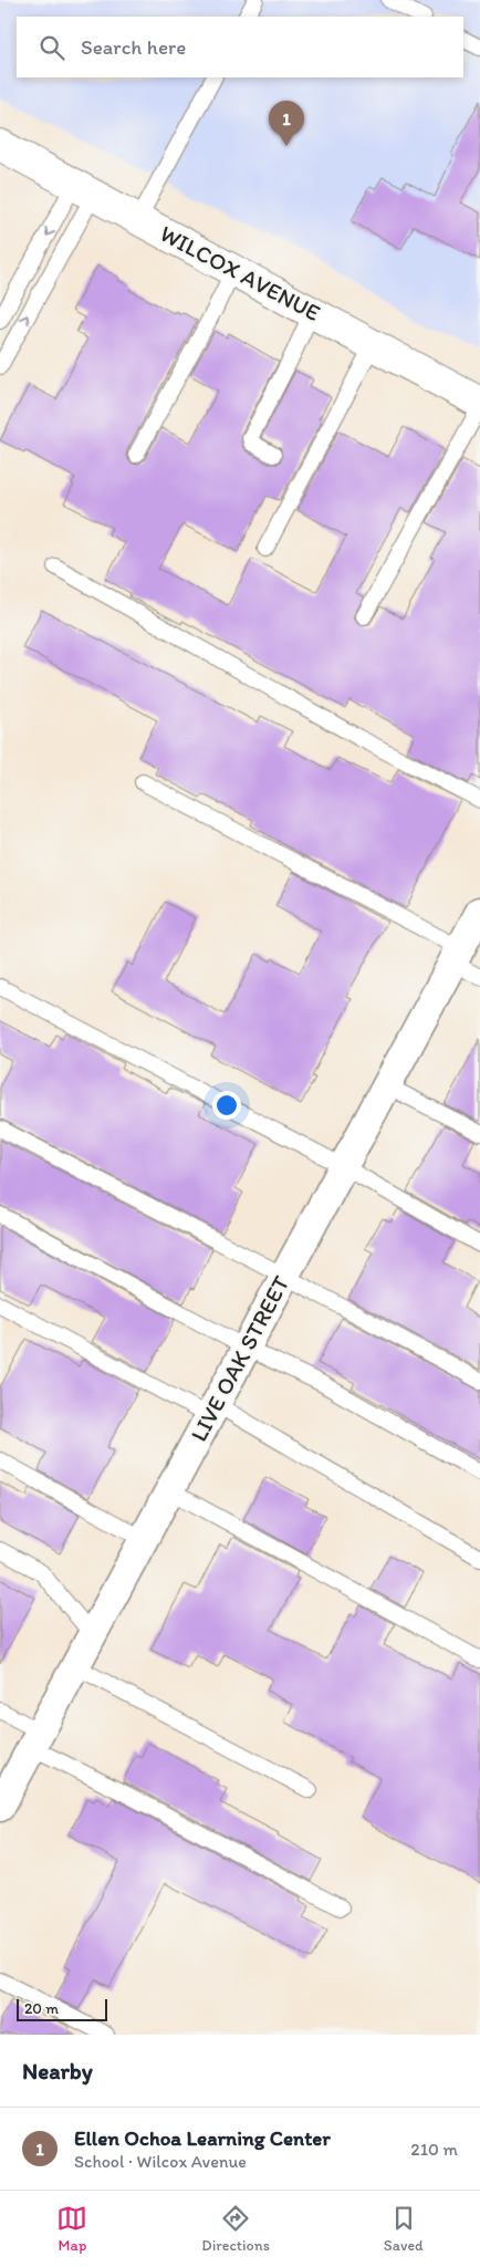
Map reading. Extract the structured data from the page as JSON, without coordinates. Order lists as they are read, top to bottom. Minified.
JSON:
{"streets":{"street":["WILCOX AVENUE","LIVE OAK STREET"]},"scale_bar":"20 m","page":{"search":"Search here","pins":"1","scale":"20 m","heading":"Nearby","list":[{"mark":"1","name":"Ellen Ochoa Learning Center","note":"School · Wilcox Avenue","value":"210 m"}],"nav":["Map","Directions","Saved"]}}
